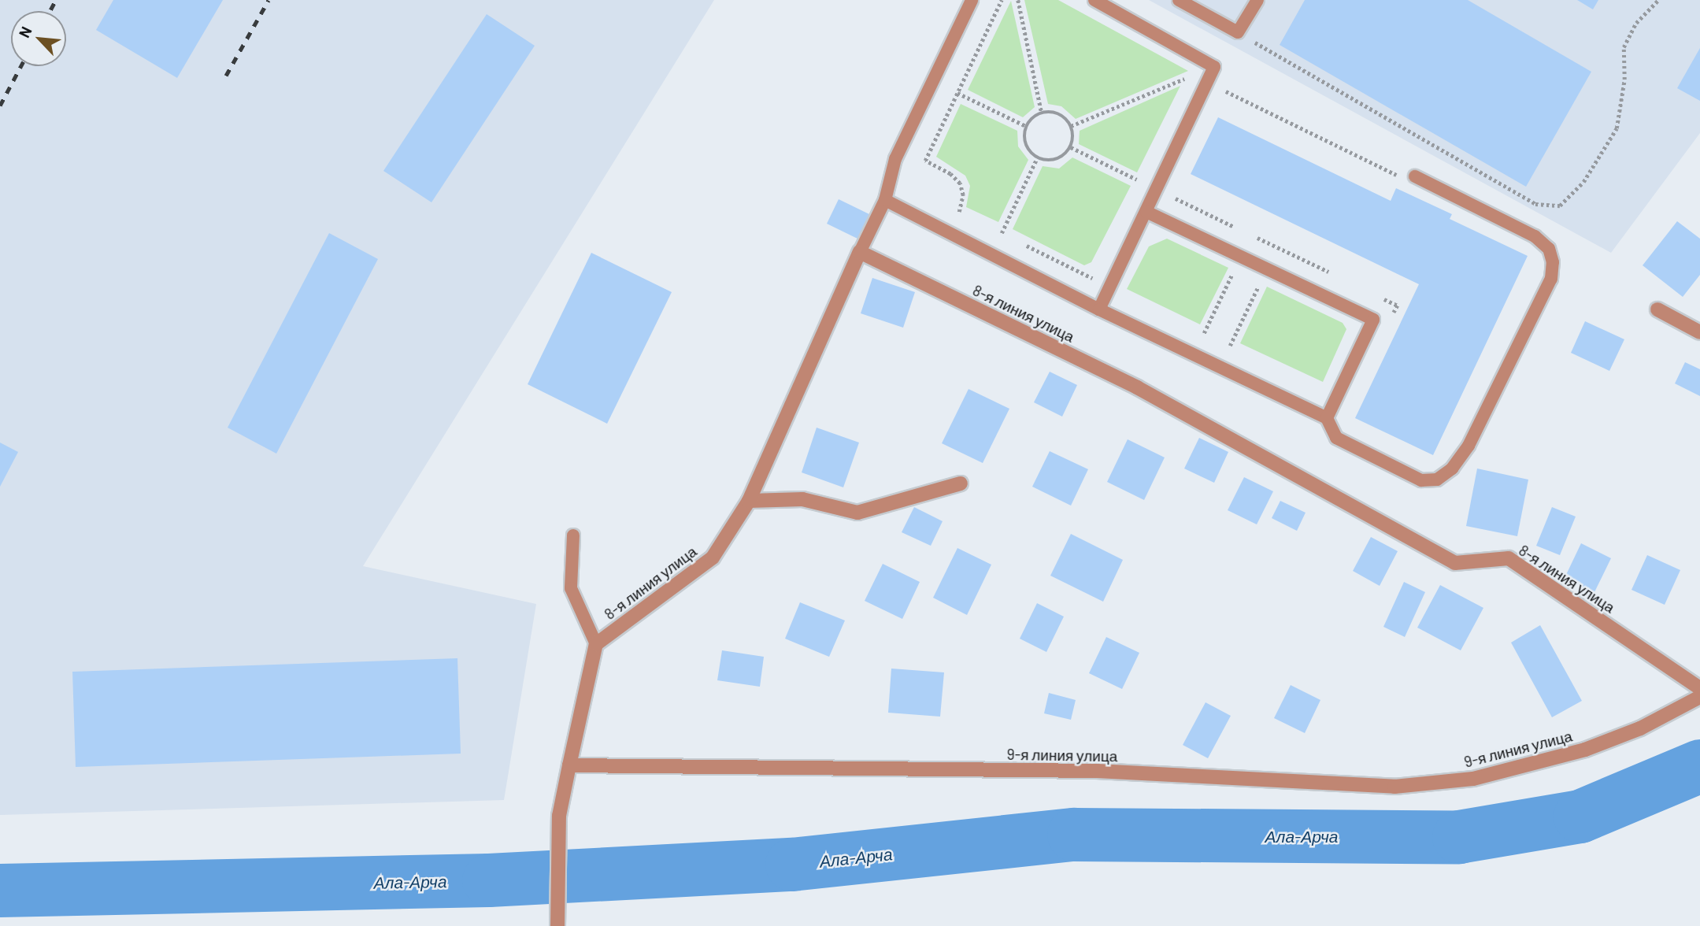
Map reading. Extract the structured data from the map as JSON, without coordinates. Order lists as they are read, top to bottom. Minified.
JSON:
{"streets":{"street":["8-я линия улица","9-я линия улица"]},"water":["Ала-Арча"],"north":"top left"}
